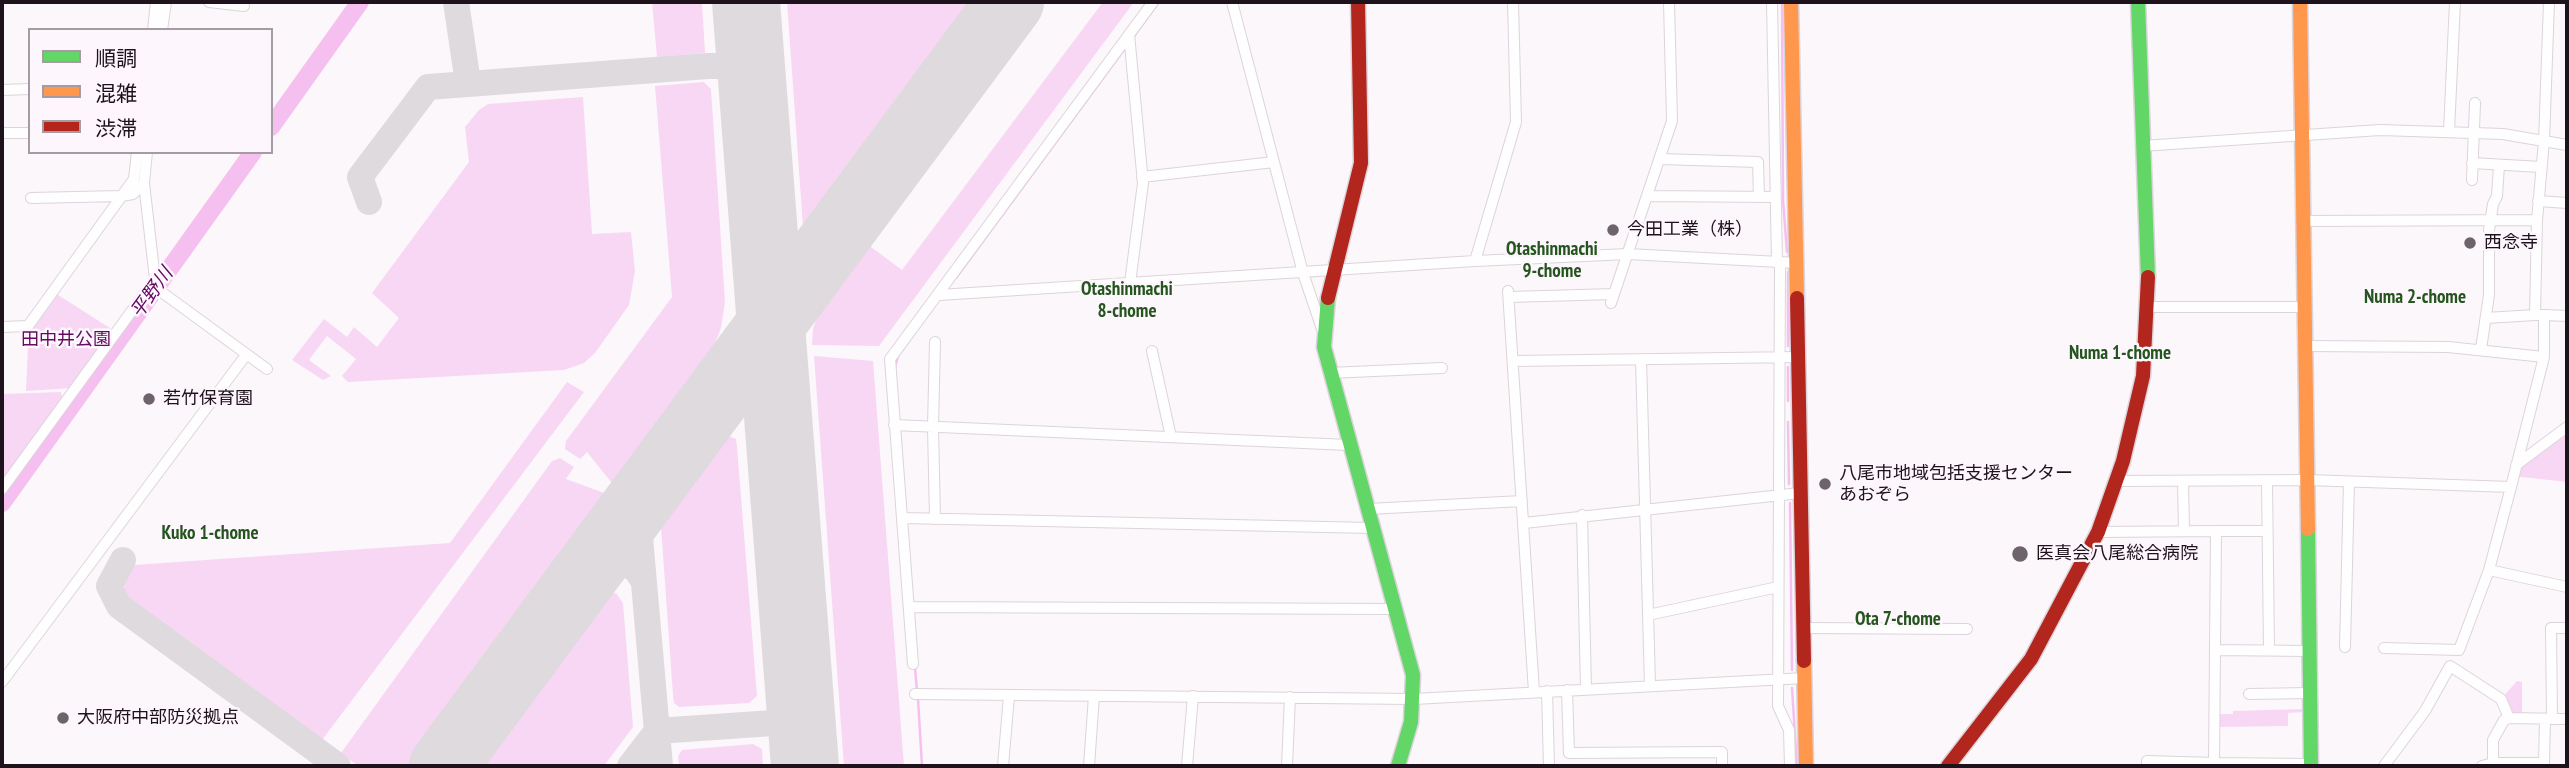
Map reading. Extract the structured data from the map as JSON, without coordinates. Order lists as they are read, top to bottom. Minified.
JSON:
{"districts":["Otashinmachi 9-chome","Otashinmachi 8-chome","Numa 2-chome","Numa 1-chome","Kuko 1-chome","Ota 7-chome"],"water":["平野川"],"parks":["田中井公園"],"places":["今田工業（株）","西念寺","若竹保育園","八尾市地域包括支援センター あおぞら","医真会八尾総合病院","大阪府中部防災拠点"],"legend":["順調","混雑","渋滞"]}
